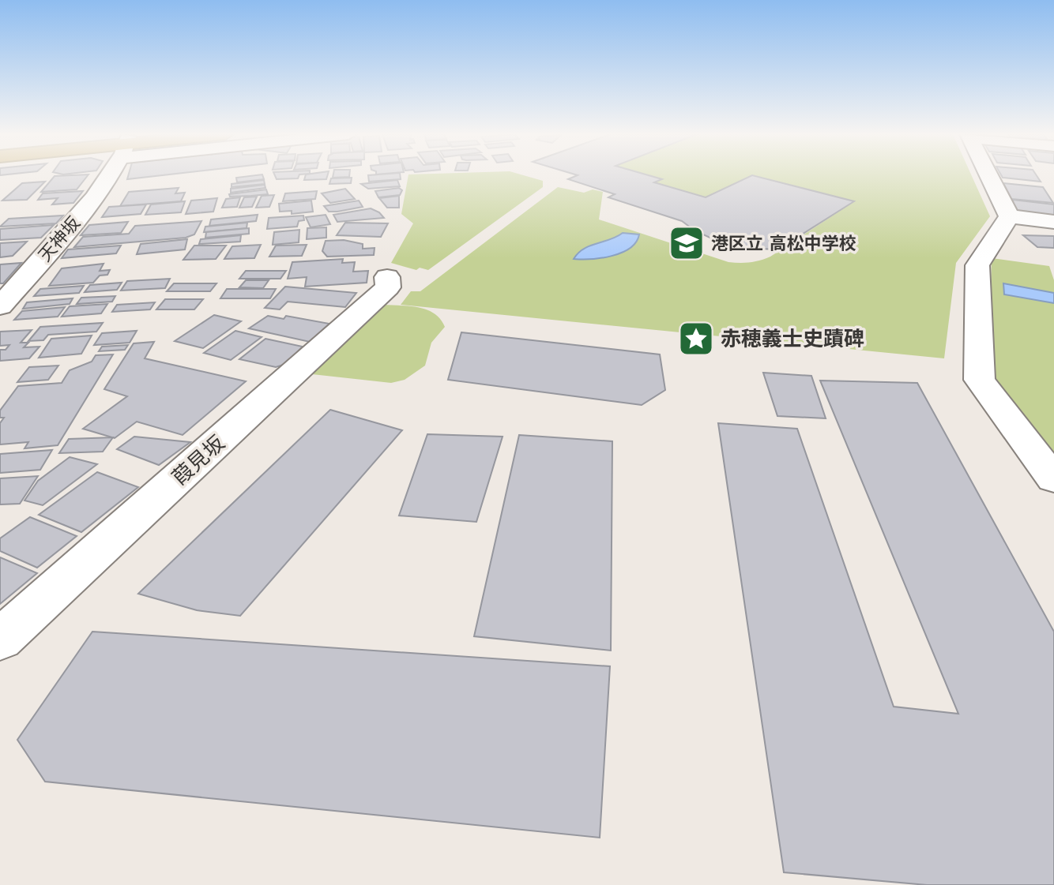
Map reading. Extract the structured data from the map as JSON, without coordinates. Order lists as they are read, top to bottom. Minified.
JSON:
{"streets":{"street":["天神坂","葭見坂"]},"places":{"school or university":["港区立 高松中学校"],"place":["赤穂義士史蹟碑"]}}
